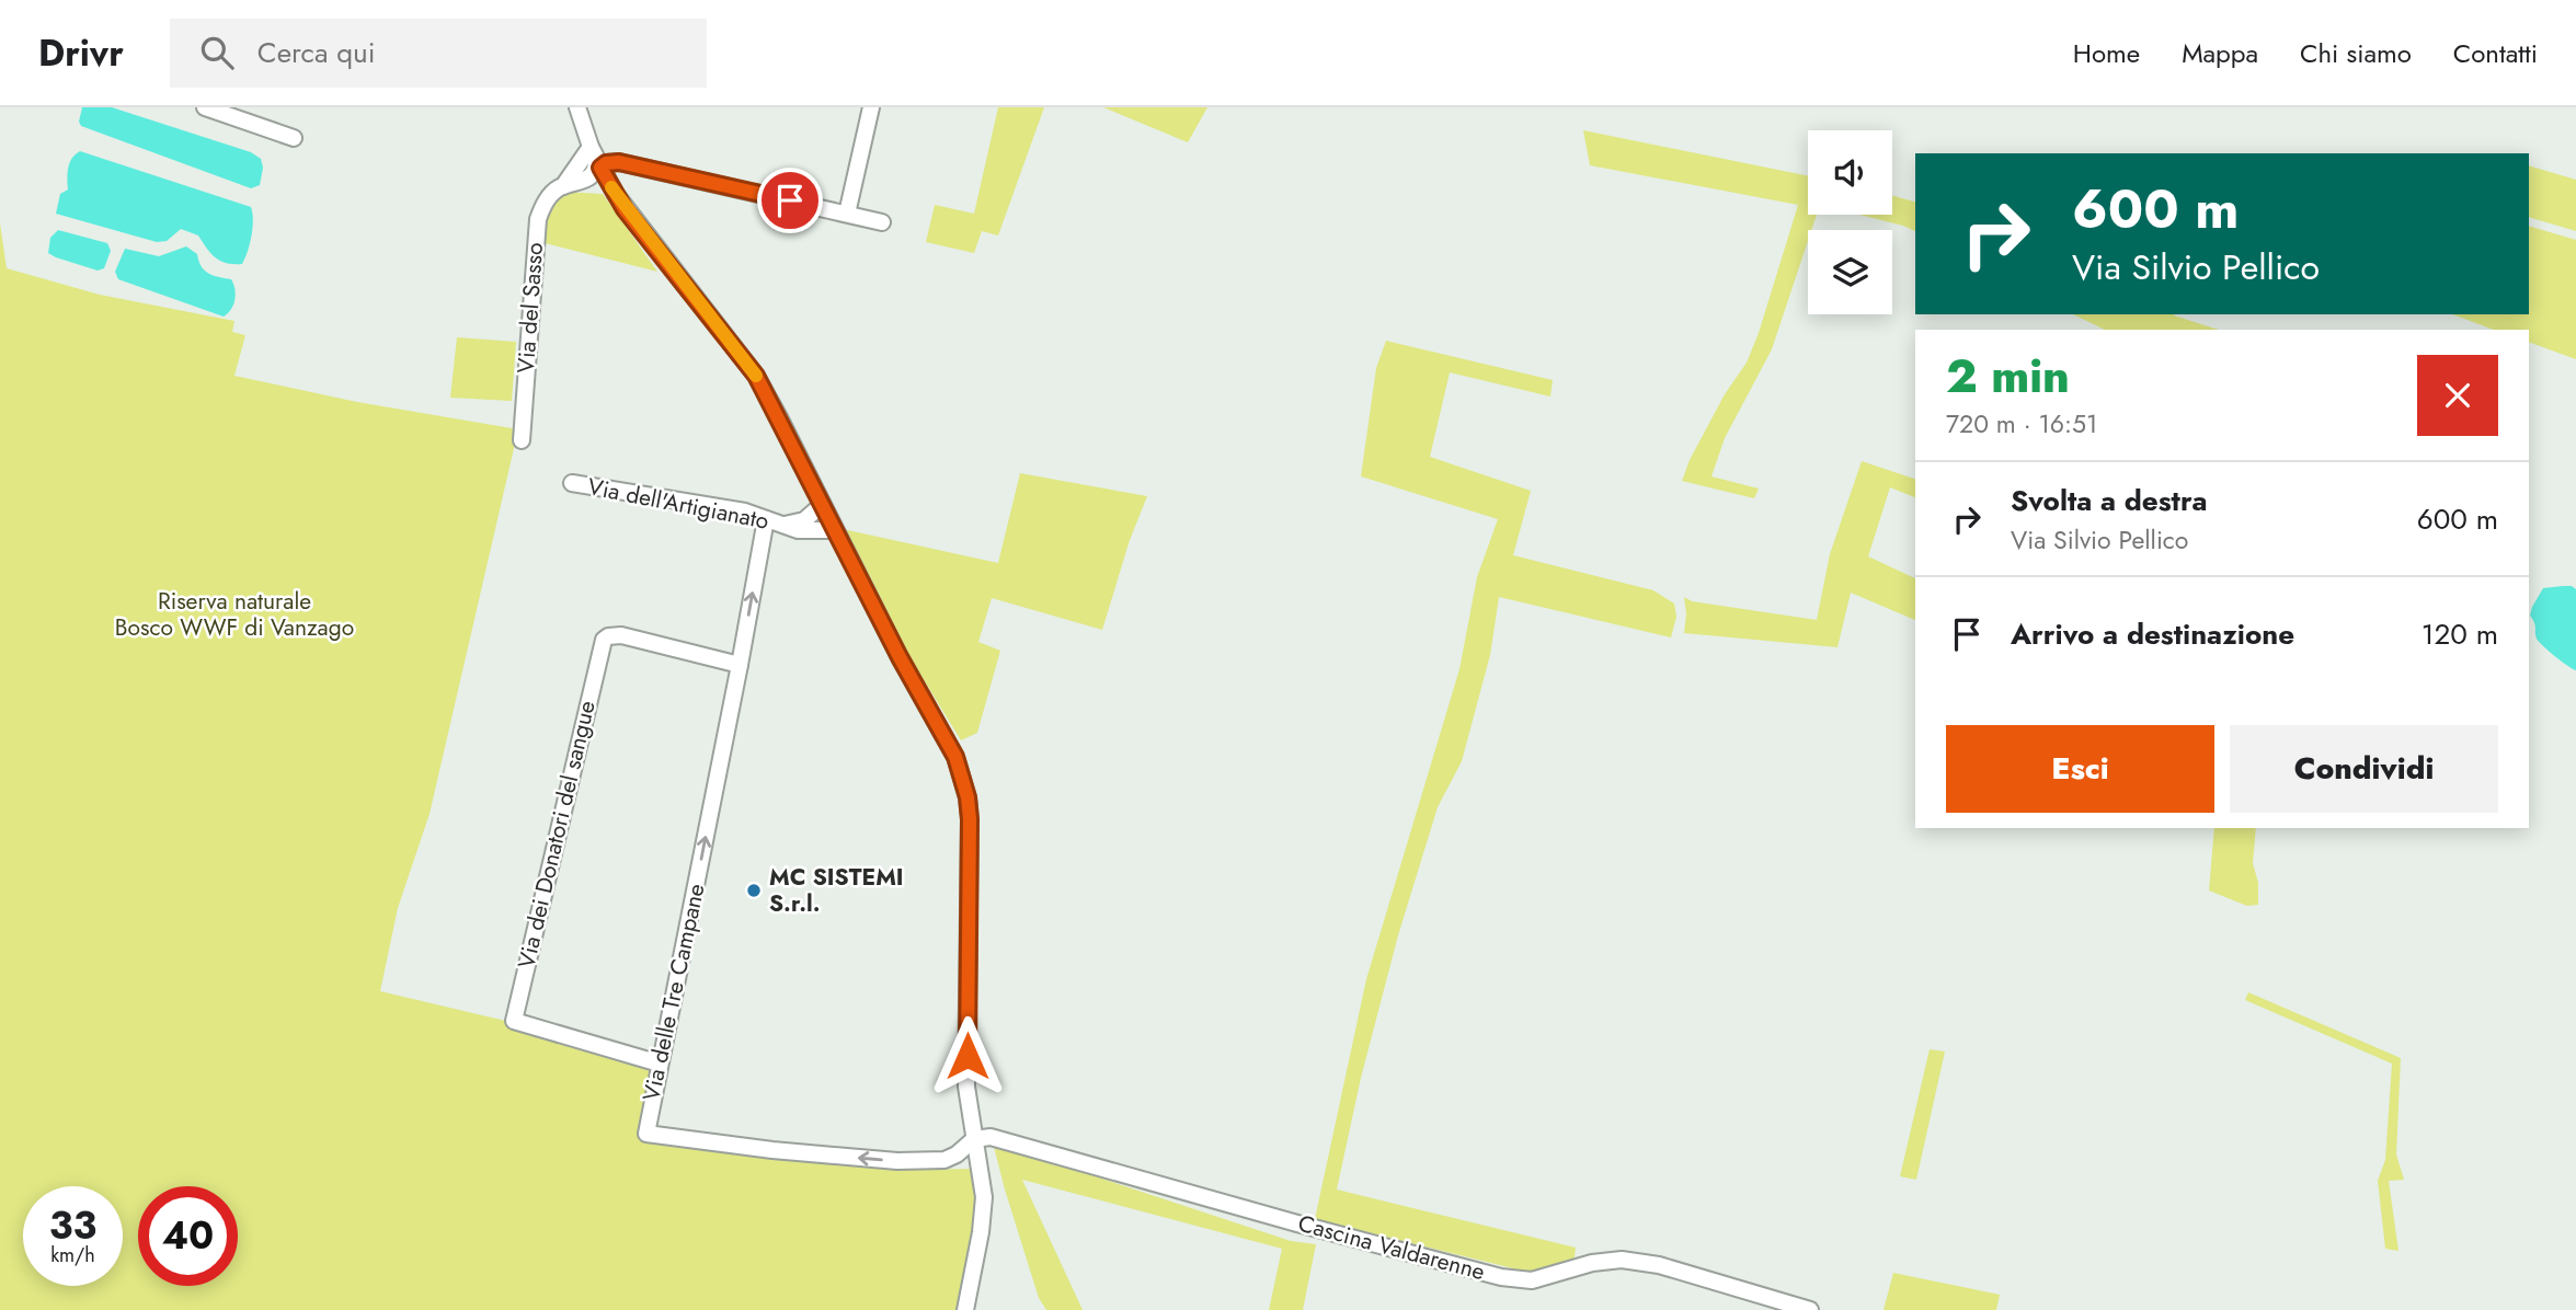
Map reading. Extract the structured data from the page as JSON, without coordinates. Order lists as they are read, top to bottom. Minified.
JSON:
{"streets":{"street":["Via del Sasso","Via dell'Artigianato","Via dei Donatori del sangue","Via delle Tre Campane","Cascina Valdarenne"]},"crossings":[["Via dell'Artigianato","Via delle Tre Campane"],["Via dei Donatori del sangue","Via delle Tre Campane"],["Via delle Tre Campane","Cascina Valdarenne"]],"parks":["Riserva naturale Bosco WWF di Vanzago"],"places":["MC SISTEMI S.r.l."],"page":{"header":"Drivr","search":"Cerca qui","nav":["Home","Mappa","Chi siamo","Contatti"],"turn":["600 m","Via Silvio Pellico"],"heading":["2 min","720 m · 16:51"],"list":[{"name":"Svolta a destra","note":"Via Silvio Pellico","value":"600 m"},{"name":"Arrivo a destinazione","value":"120 m"}],"buttons":["Esci","Condividi"],"speed":"33 km/h","limit":"40"}}
